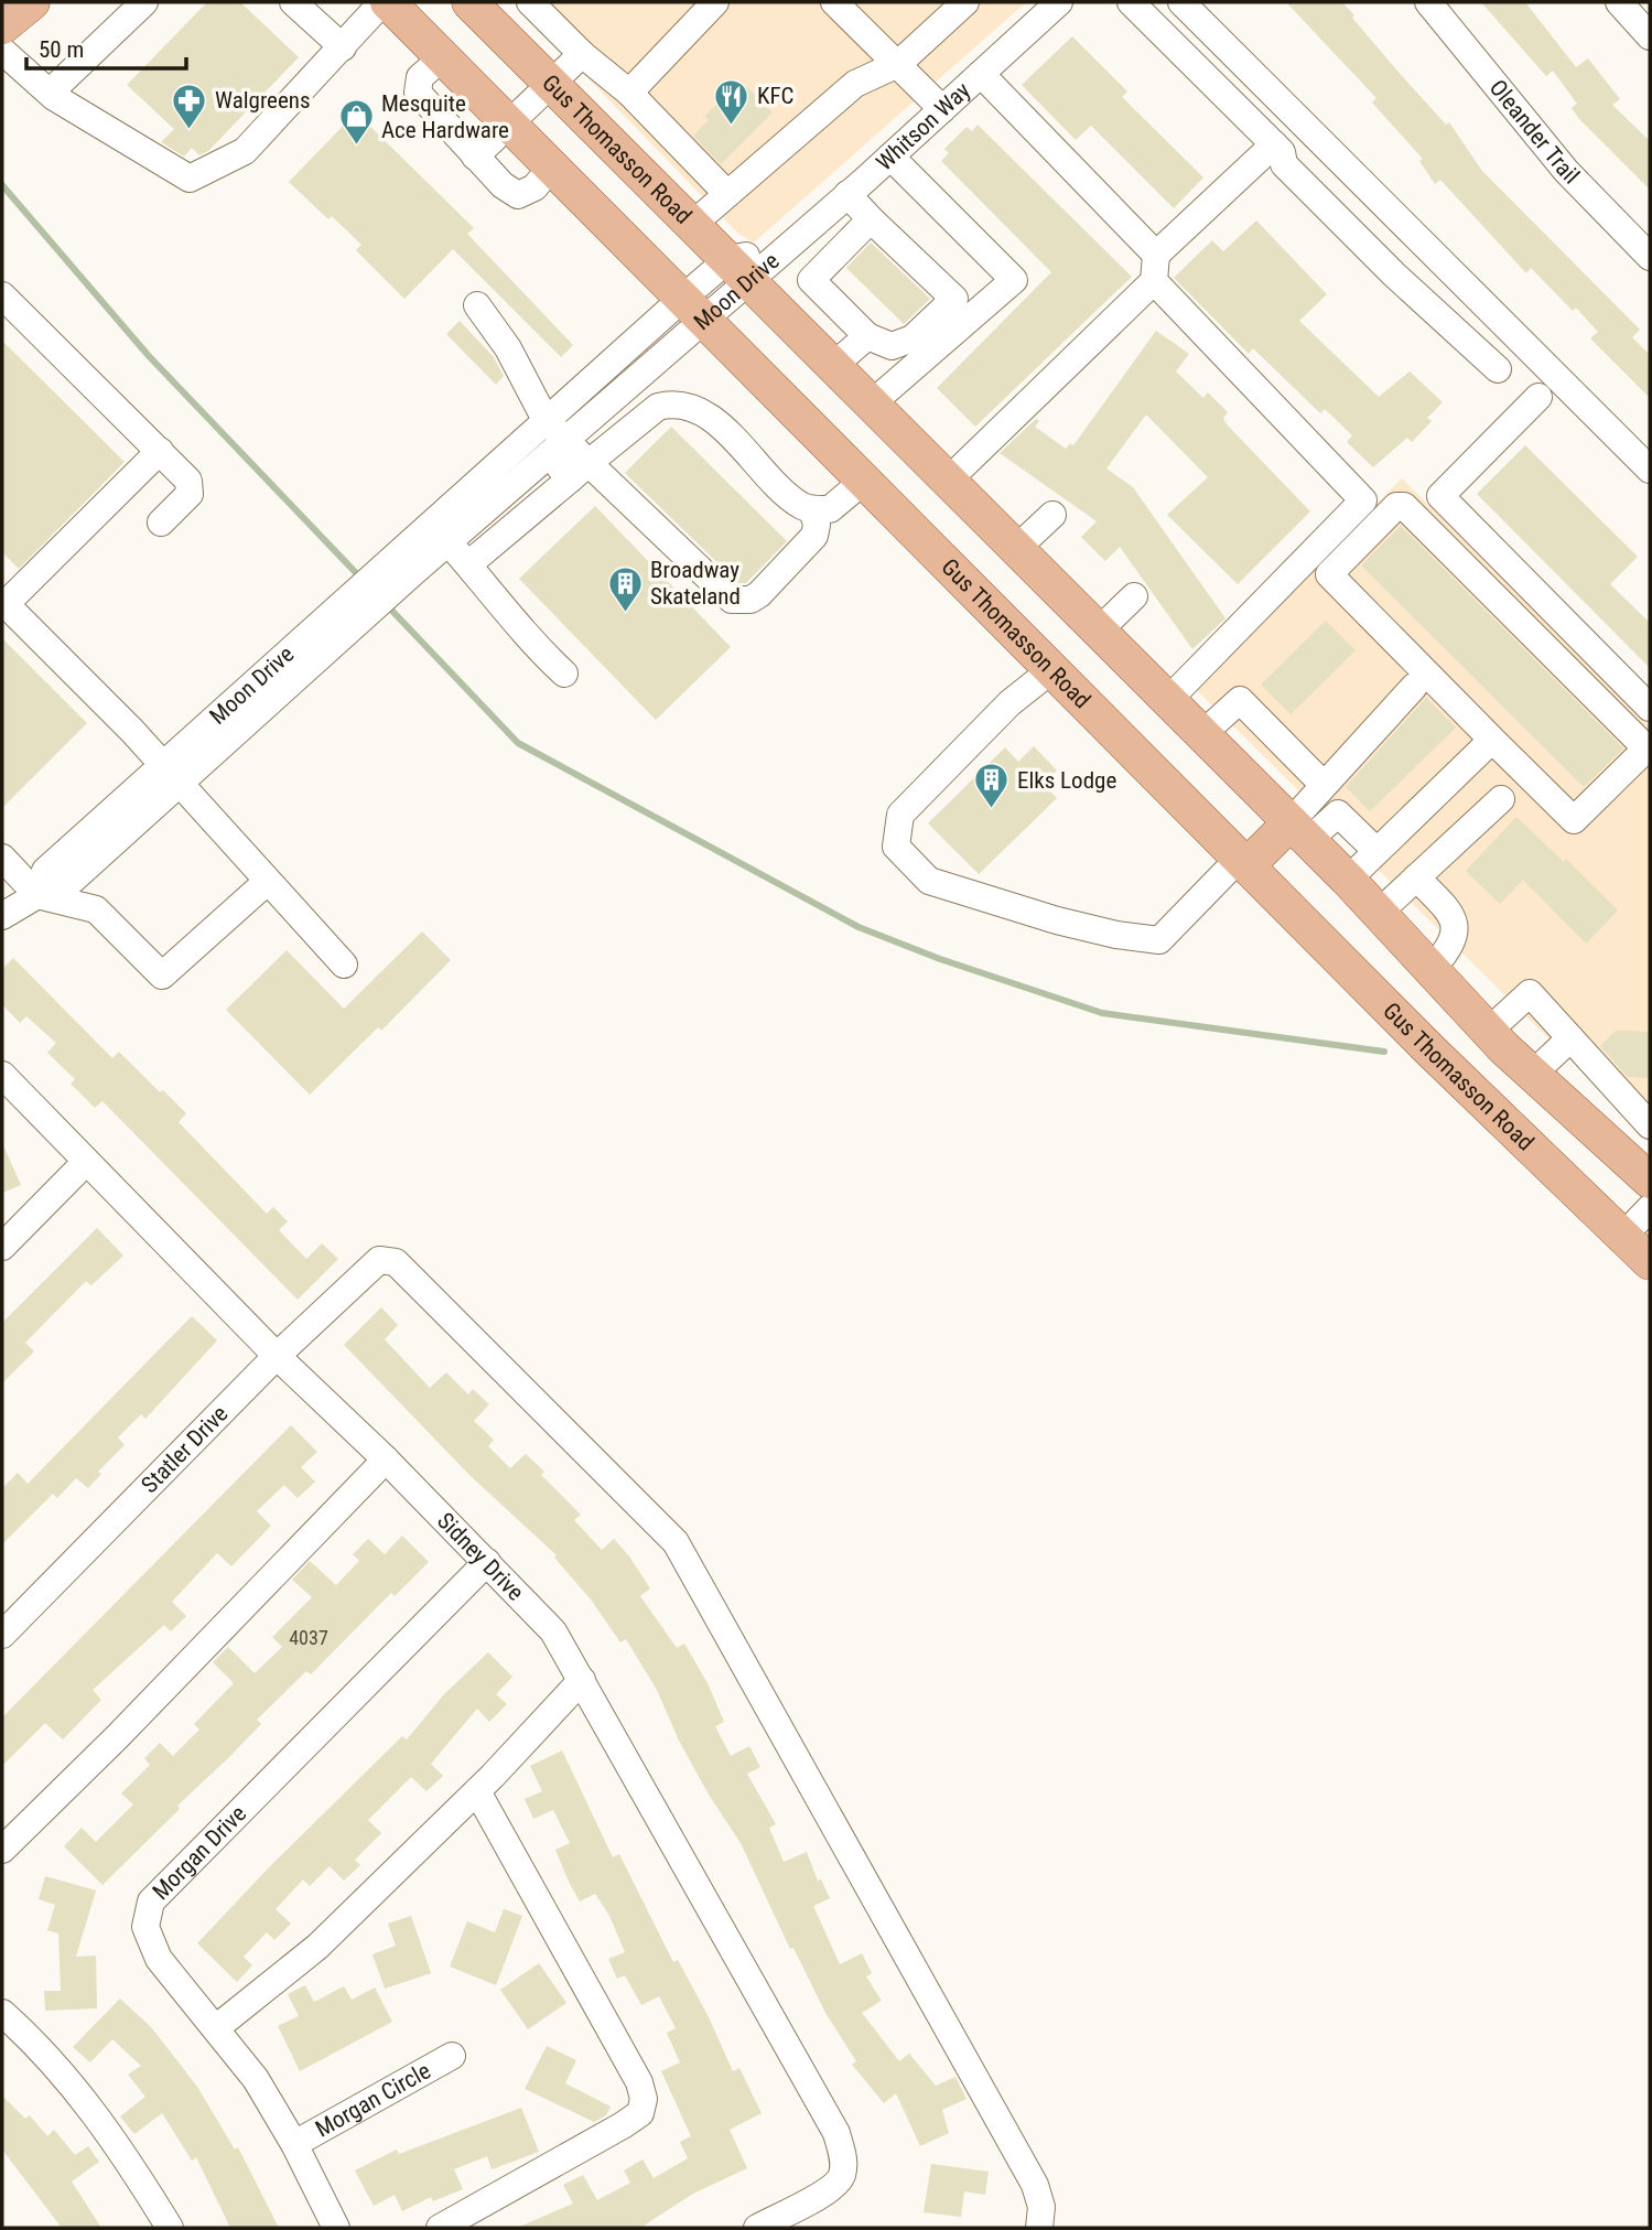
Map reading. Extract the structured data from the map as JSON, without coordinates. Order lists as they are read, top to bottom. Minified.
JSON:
{"streets":{"main road":["Gus Thomasson Road"],"street":["Whitson Way","Oleander Trail","Moon Drive","Statler Drive","Sidney Drive","Morgan Drive","Morgan Circle"]},"crossings":[["Whitson Way","Moon Drive"],["Gus Thomasson Road","Moon Drive"],["Statler Drive","Sidney Drive"],["Sidney Drive","Morgan Drive"],["Morgan Drive","Morgan Circle"]],"places":{"restaurant":["KFC"],"pharmacy":["Walgreens"],"shop":["Mesquite Ace Hardware"],"building":["Broadway Skateland","Elks Lodge"]},"house_numbers":["4037"],"scale_bar":"50 m"}
